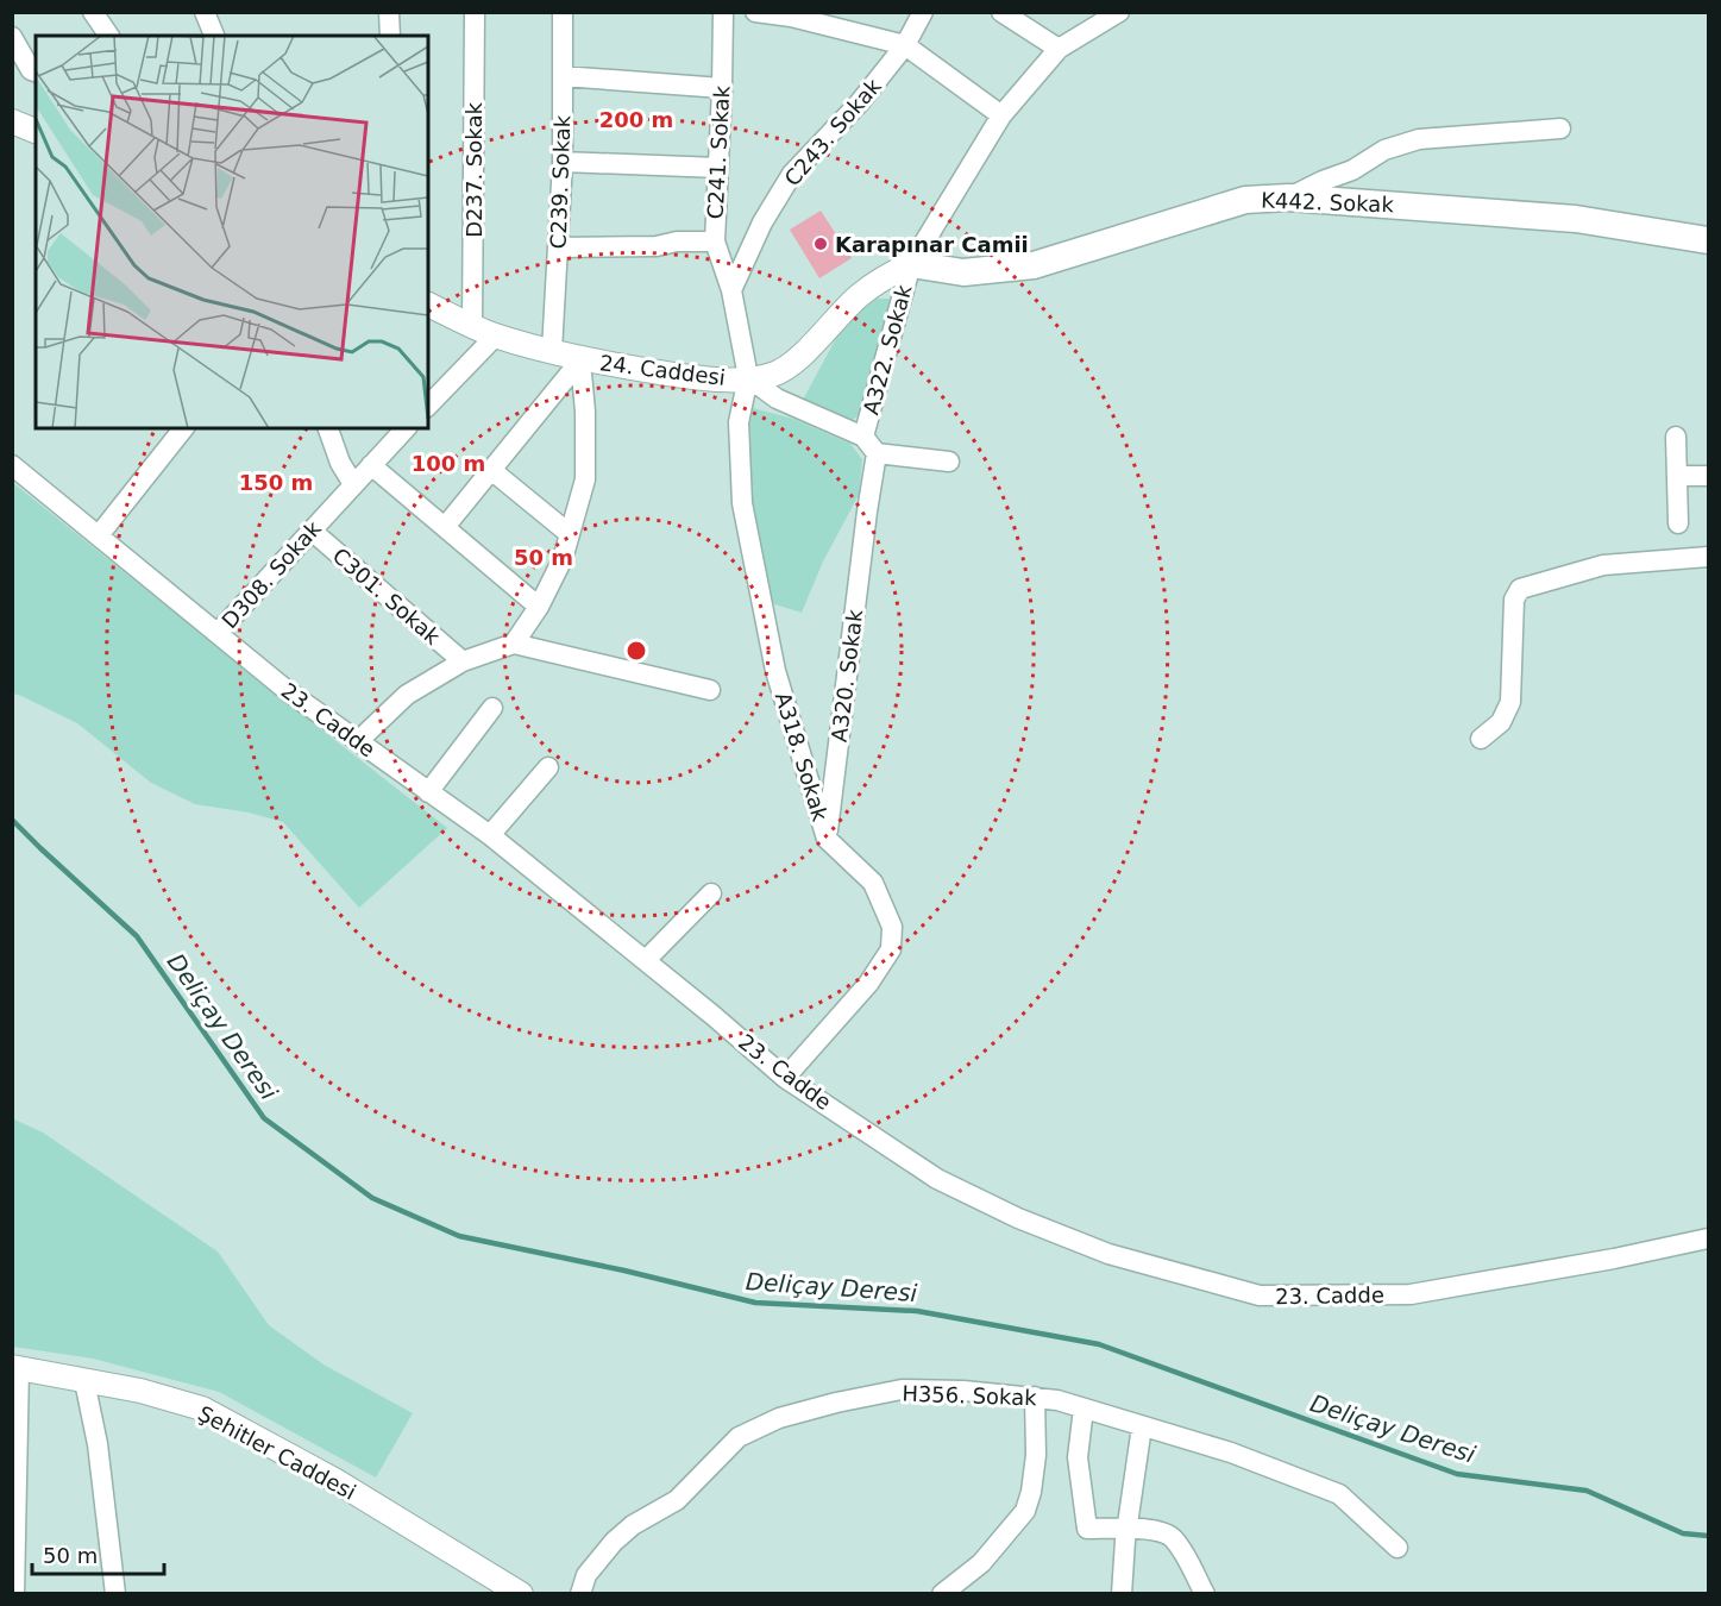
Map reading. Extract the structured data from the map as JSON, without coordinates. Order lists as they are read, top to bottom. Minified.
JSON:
{"streets":{"main road":["K442. Sokak"],"street":["C243. Sokak","C241. Sokak","D237. Sokak","C239. Sokak","A322. Sokak","24. Caddesi","D308. Sokak","C301. Sokak","A320. Sokak","23. Cadde","A318. Sokak","H356. Sokak","Şehitler Caddesi"]},"crossings":[["C243. Sokak","C241. Sokak"],["D237. Sokak","24. Caddesi"],["C239. Sokak","24. Caddesi"],["K442. Sokak","A322. Sokak"],["K442. Sokak","24. Caddesi"],["A322. Sokak","24. Caddesi"],["24. Caddesi","A318. Sokak"],["D308. Sokak","C301. Sokak"],["D308. Sokak","23. Cadde"],["A320. Sokak","A318. Sokak"],["23. Cadde","A318. Sokak"]],"water":["Deliçay Deresi"],"places":["Karapınar Camii"],"scale_bar":"50 m","rings":["200 m","100 m","150 m","50 m"]}
